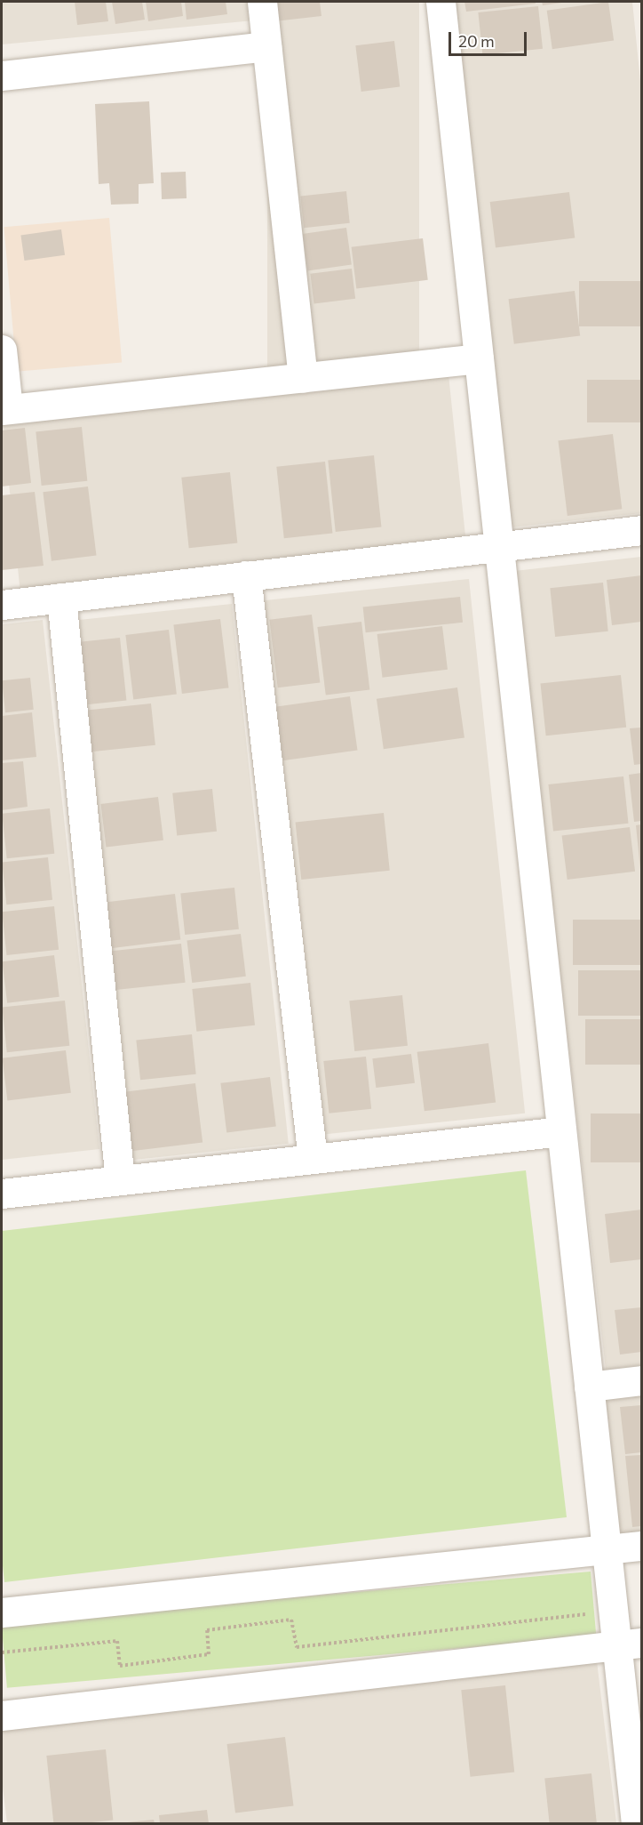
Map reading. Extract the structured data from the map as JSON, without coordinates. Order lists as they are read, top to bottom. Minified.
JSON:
{"scale_bar":"20 m"}
